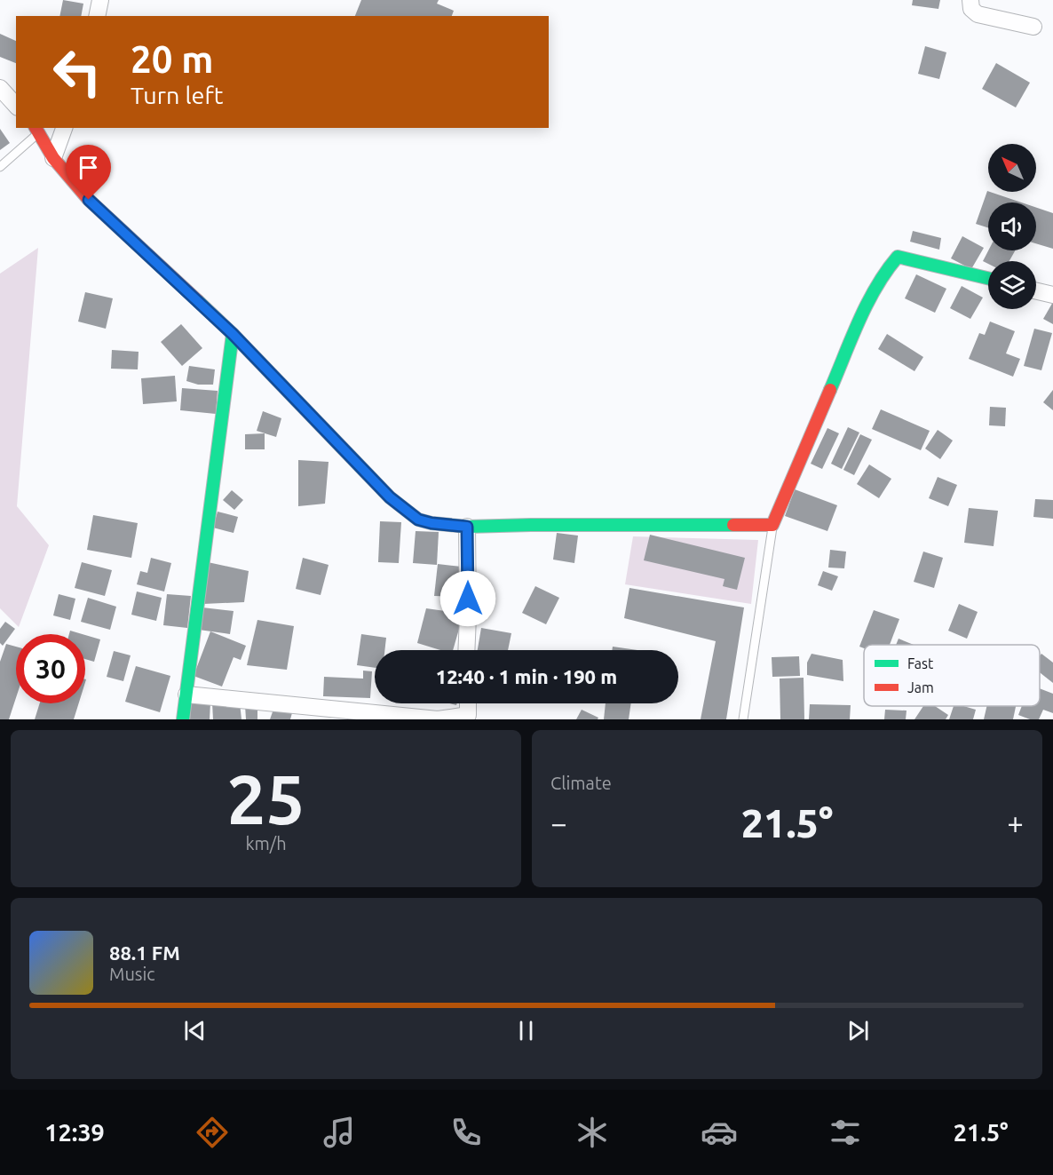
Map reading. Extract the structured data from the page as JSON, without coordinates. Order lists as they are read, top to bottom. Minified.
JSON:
{"legend":["Fast","Jam"],"north":"top left","page":{"turn":["20 m","Turn left"],"limit":"30","trip":"12:40 · 1 min · 190 m","tile":[["25","km/h"],"Climate"],"heat":["−","21.5°","+"],"song":["88.1 FM","Music"],"tabs":["12:39","21.5°"]}}
